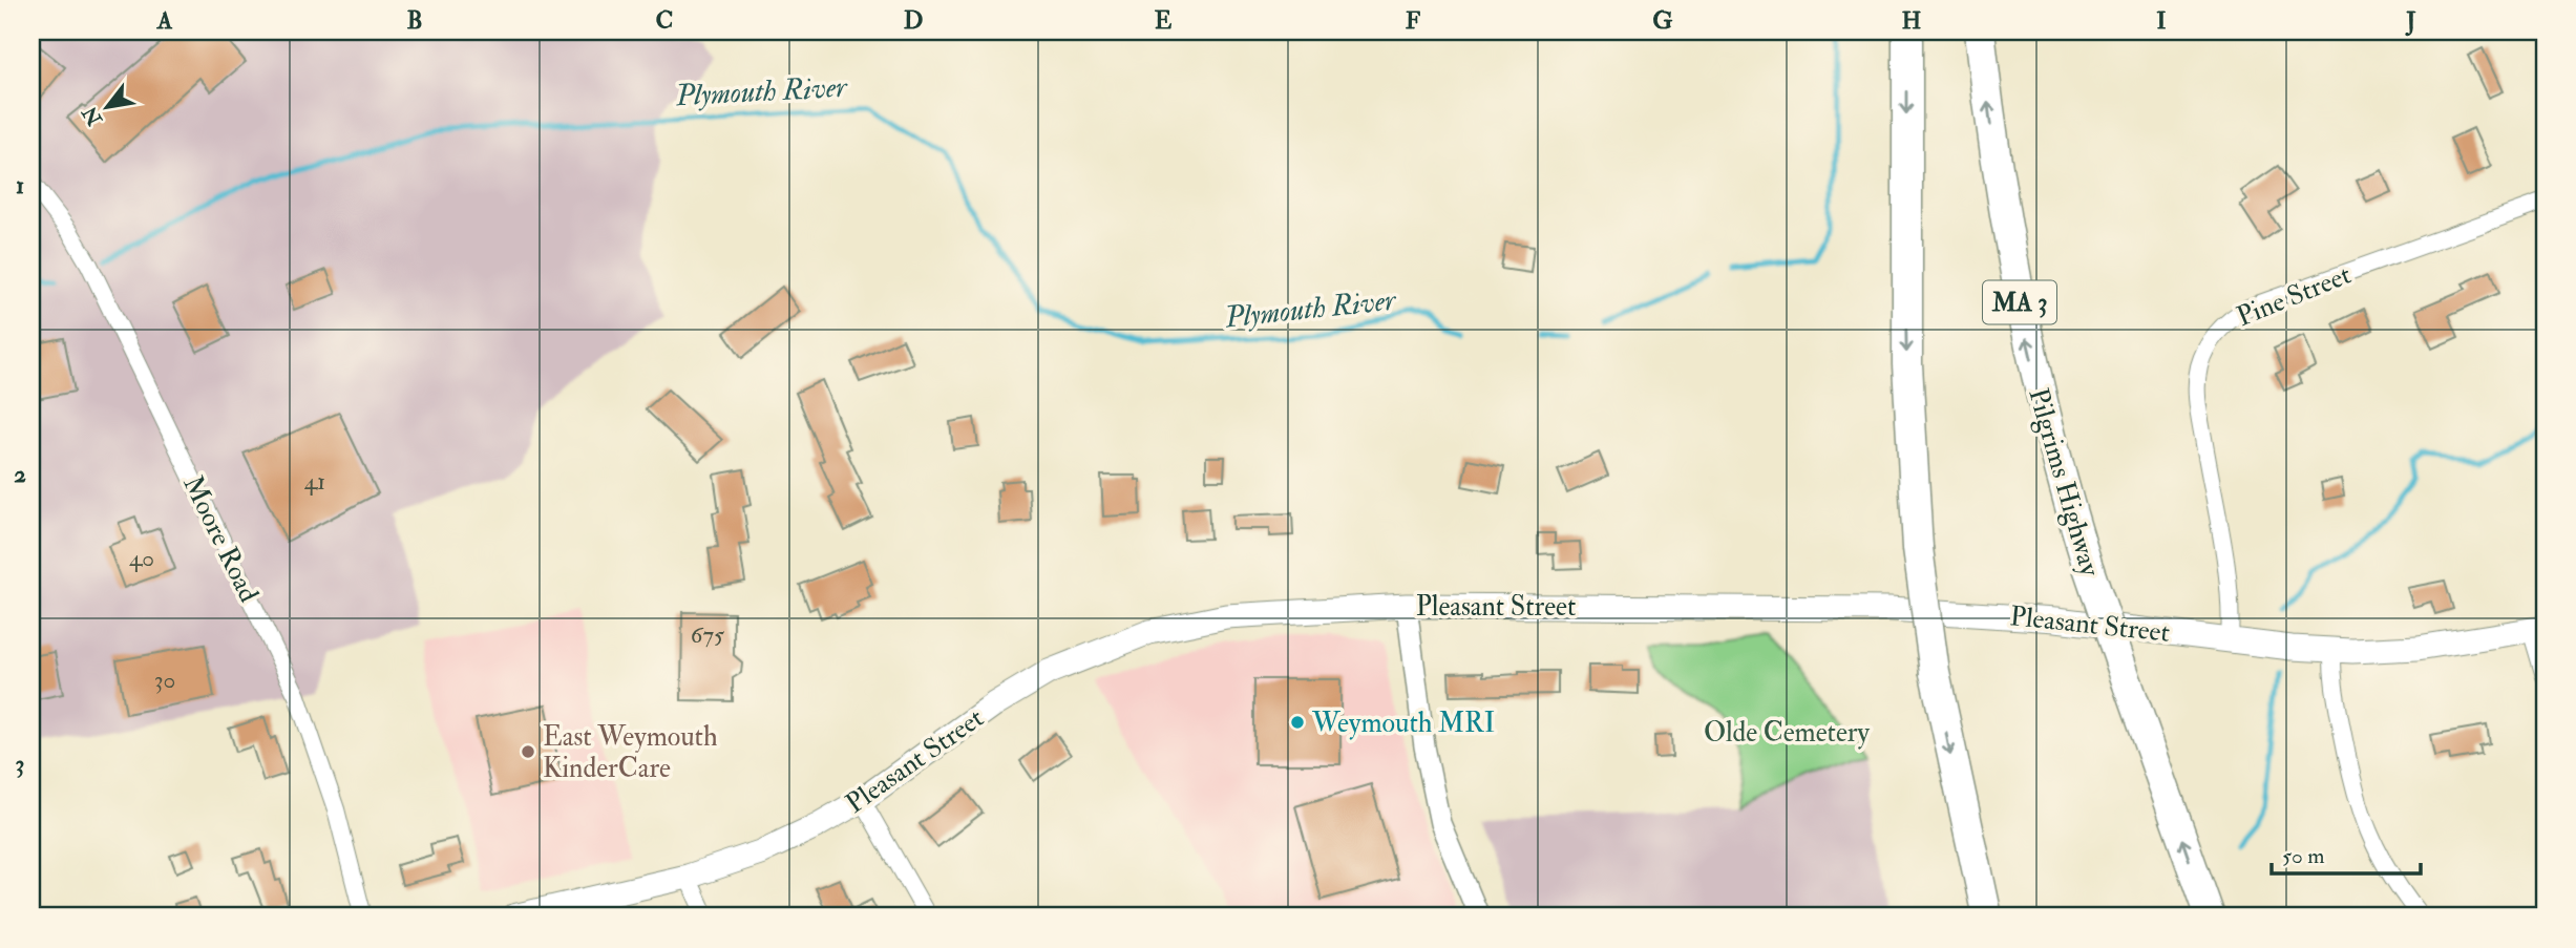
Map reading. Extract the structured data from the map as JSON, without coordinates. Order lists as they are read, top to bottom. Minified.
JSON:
{"streets":{"highway":["MA 3","Pilgrims Highway"],"main road":["Pleasant Street"],"street":["Pine Street","Moore Road"]},"crossings":[["Pine Street","Pleasant Street"]],"water":["Plymouth River"],"parks":["Olde Cemetery"],"places":["Weymouth MRI","East Weymouth KinderCare"],"house_numbers":["41","40","675","30"],"scale_bar":"50 m","north":"bottom left","grid":{"columns":["A","B","C","D","E","F","G","H","I","J"],"rows":["1","2","3"]}}
